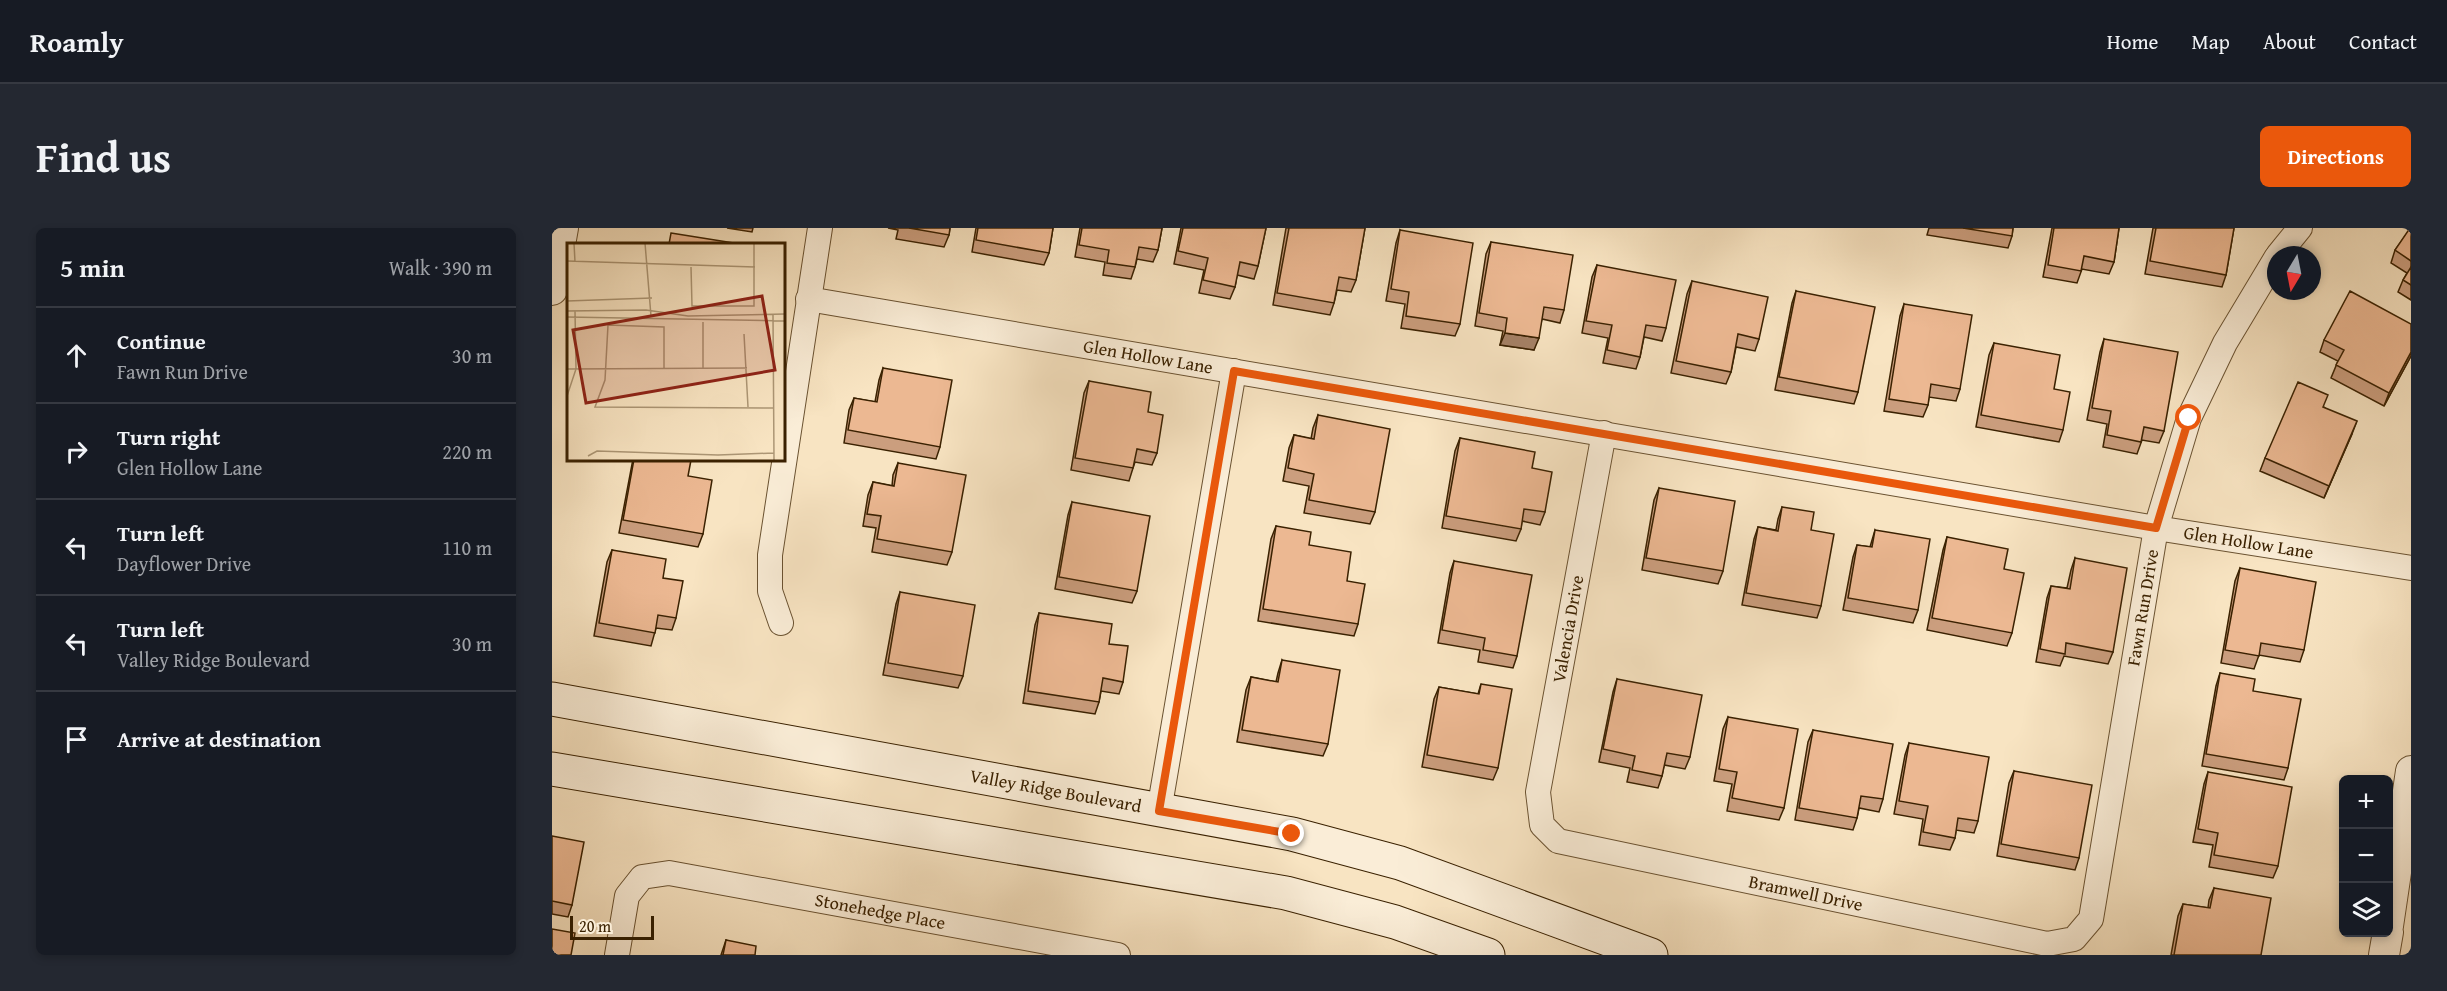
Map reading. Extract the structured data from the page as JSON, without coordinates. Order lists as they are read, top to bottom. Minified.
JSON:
{"streets":{"main road":["Valley Ridge Boulevard"],"street":["Glen Hollow Lane","Fawn Run Drive","Valencia Drive","Bramwell Drive","Stonehedge Place"]},"crossings":[["Glen Hollow Lane","Fawn Run Drive"],["Glen Hollow Lane","Valencia Drive"],["Fawn Run Drive","Bramwell Drive"],["Valencia Drive","Bramwell Drive"]],"scale_bar":"20 m","north":"bottom","page":{"header":"Roamly","nav":["Home","Map","About","Contact"],"title":"Find us","buttons":"Directions","heading":["5 min","Walk · 390 m"],"list":[["Continue","Fawn Run Drive","30 m"],["Turn right","Glen Hollow Lane","220 m"],["Turn left","Dayflower Drive","110 m"],["Turn left","Valley Ridge Boulevard","30 m"],"Arrive at destination"],"map_buttons":["+","−"],"scale":"20 m"}}
